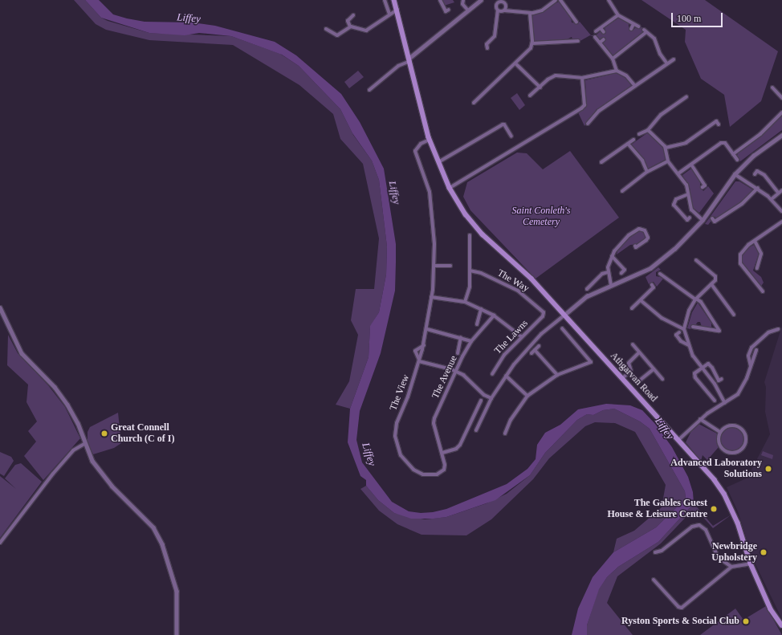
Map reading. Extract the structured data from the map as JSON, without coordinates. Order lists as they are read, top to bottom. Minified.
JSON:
{"streets":{"main road":["Athgarvan Road"],"street":["The Way","The Lawns","The Avenue","The View"]},"crossings":[["The Way","The Lawns"],["The Avenue","The View"],["Athgarvan Road","The View"]],"water":["Liffey"],"parks":["Saint Conleth's Cemetery"],"places":["Great Connell Church (C of I)","Advanced Laboratory Solutions","The Gables Guest House & Leisure Centre","Newbridge Upholstery","Ryston Sports & Social Club"],"scale_bar":"100 m"}
